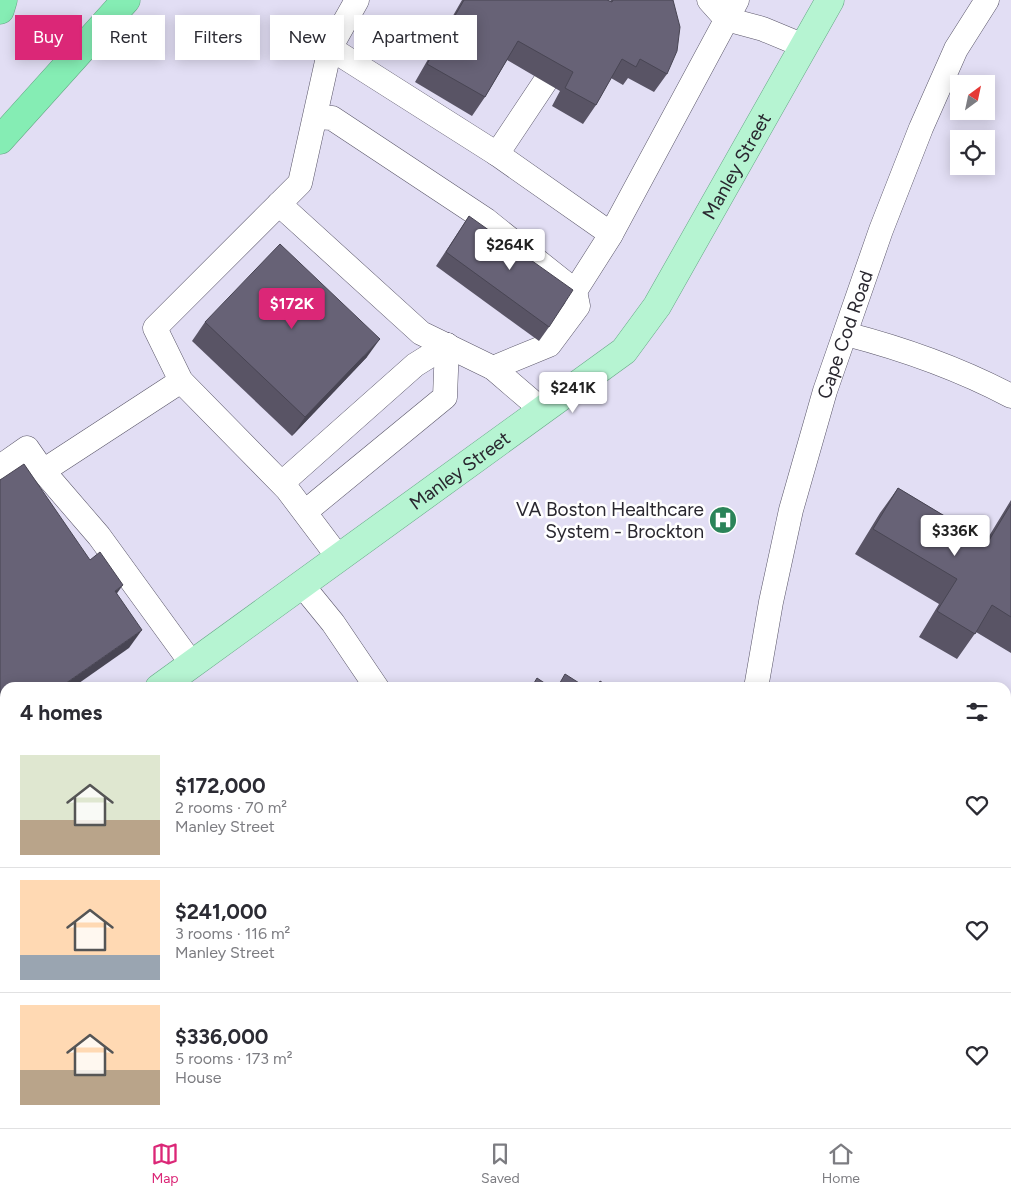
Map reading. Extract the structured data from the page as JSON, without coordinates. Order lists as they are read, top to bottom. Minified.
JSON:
{"streets":{"main road":["Manley Street"],"lane":["Cape Cod Road"]},"places":{"hospital":["VA Boston Healthcare System - Brockton"]},"north":"top right","page":{"chip":["Buy","Rent","Filters","New","Apartment"],"price":["$264K","$172K","$241K","$336K"],"heading":"4 homes","list":[{"name":"$172,000","note":"2 rooms · 70 m² · Manley Street"},{"name":"$241,000","note":"3 rooms · 116 m² · Manley Street"},{"name":"$336,000","note":"5 rooms · 173 m² · House"}],"tabs":["Map","Saved","Home"]}}
